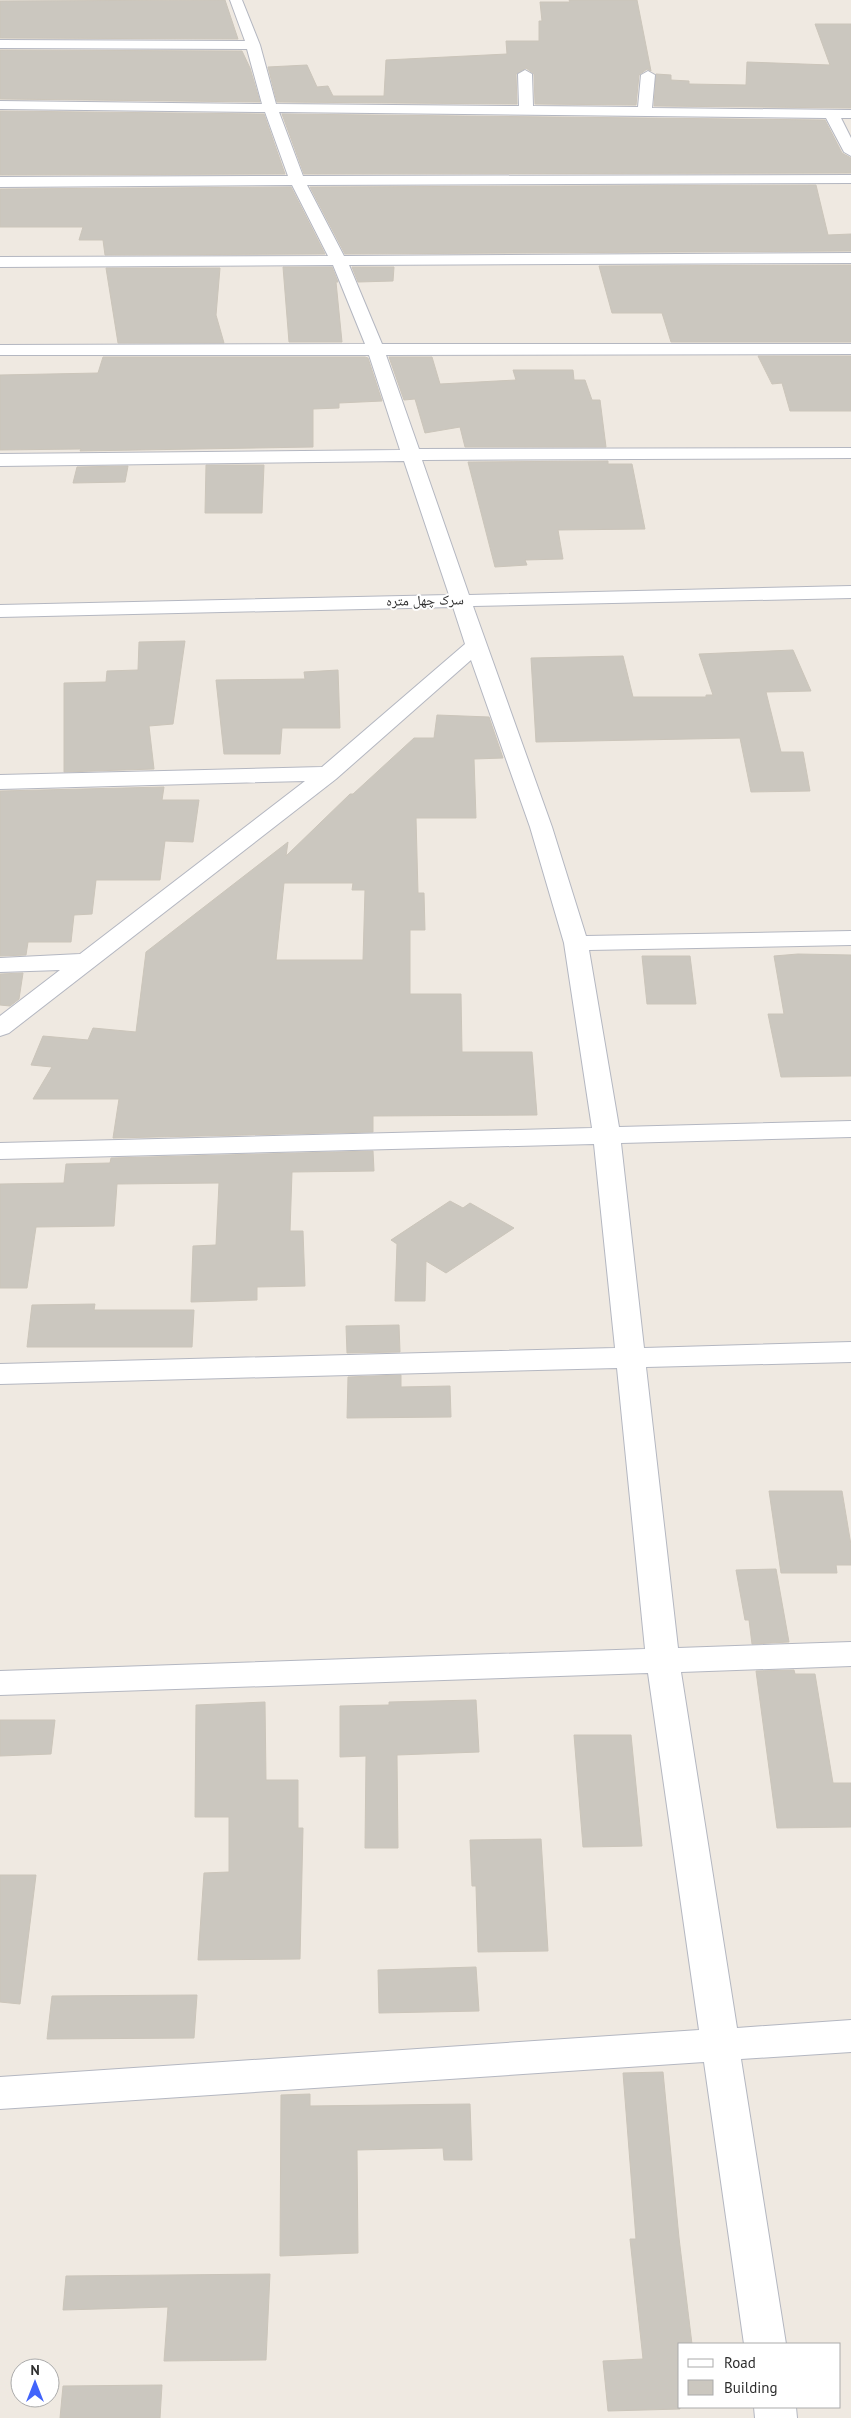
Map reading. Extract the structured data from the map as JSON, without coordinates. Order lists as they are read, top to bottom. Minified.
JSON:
{"streets":{"street":["سرک چهل متره"]},"legend":["Road","Building"],"north":"top"}
